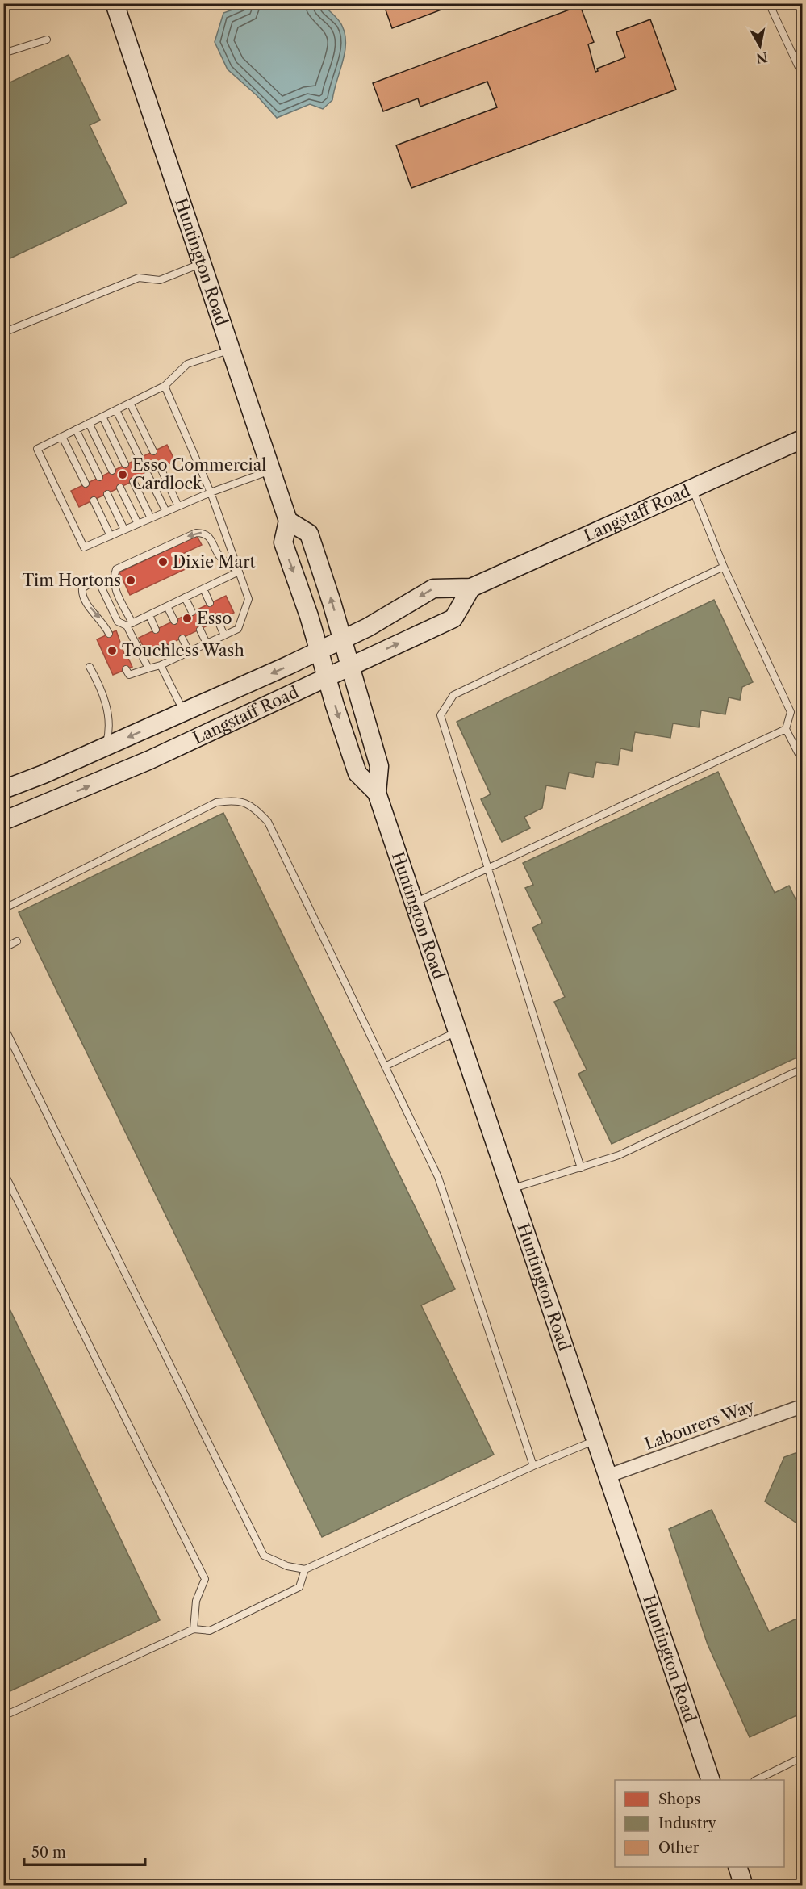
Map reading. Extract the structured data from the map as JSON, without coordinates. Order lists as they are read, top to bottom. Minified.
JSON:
{"streets":{"street":["Huntington Road","Langstaff Road","Labourers Way"]},"crossings":[["Huntington Road","Langstaff Road"],["Huntington Road","Labourers Way"]],"places":["Esso Commercial Cardlock","Dixie Mart","Tim Hortons","Esso","Touchless Wash"],"legend":["Shops","Industry","Other"],"scale_bar":"50 m","north":"bottom"}
